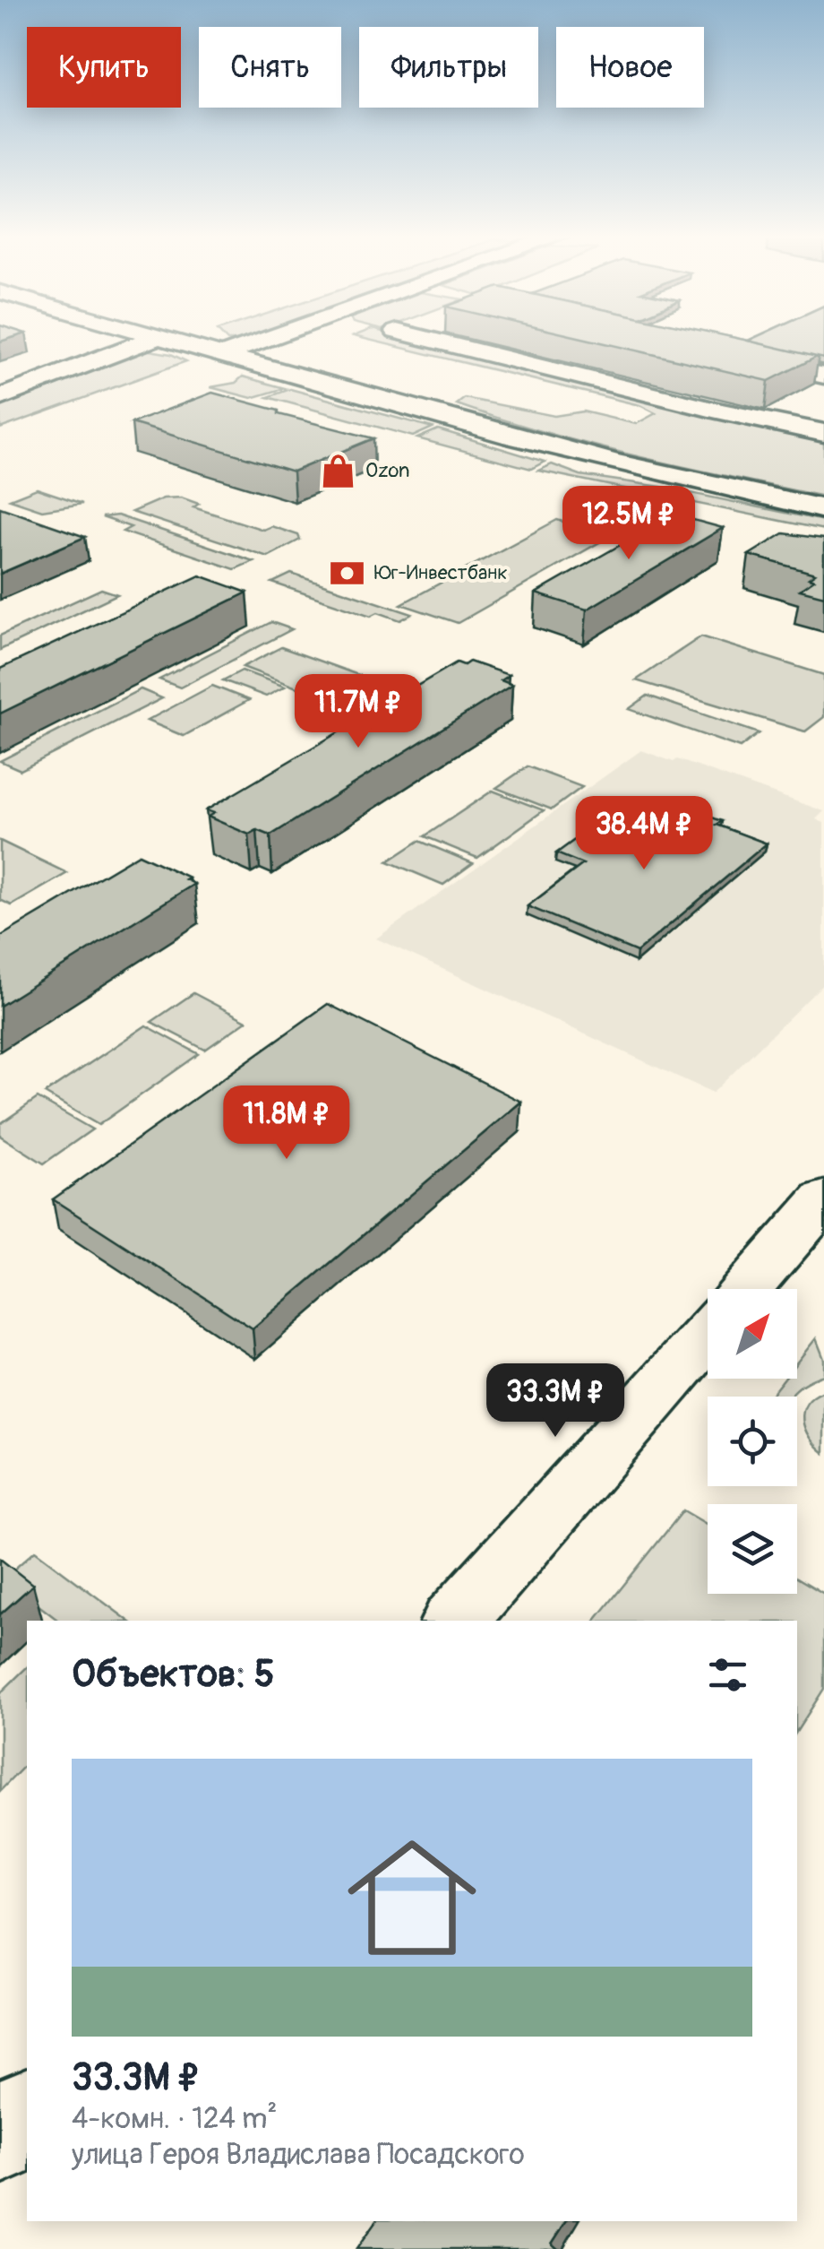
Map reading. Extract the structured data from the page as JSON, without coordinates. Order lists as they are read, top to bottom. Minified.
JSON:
{"places":{"shop":["Ozon"],"bank":["Юг-Инвестбанк"]},"north":"top right","page":{"chip":["Купить","Снять","Фильтры","Новое"],"price":["12.5M ₽","11.7M ₽","38.4M ₽","11.8M ₽","33.3M ₽"],"heading":"Объектов: 5","list":[{"name":"33.3M ₽","note":"4-комн. · 124 m² · улица Героя Владислава Посадского"}]}}
